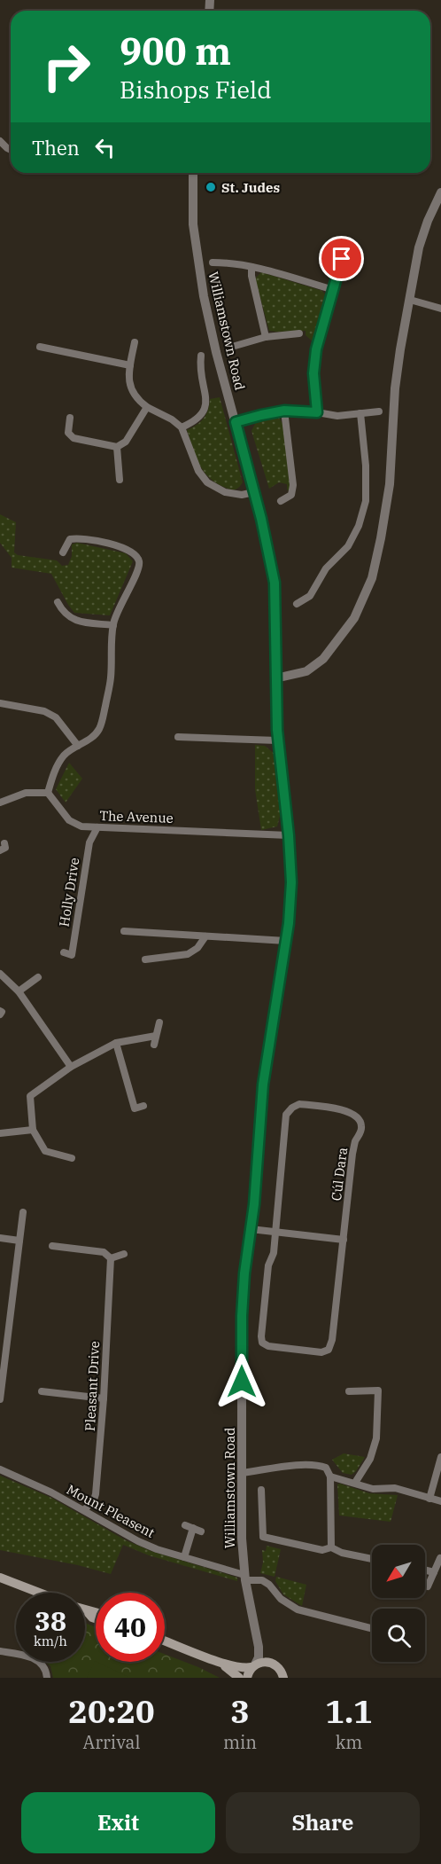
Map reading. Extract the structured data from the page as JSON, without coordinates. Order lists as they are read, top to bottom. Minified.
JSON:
{"streets":{"street":["Williamstown Road","The Avenue","Holly Drive","Cúl Dara","Pleasant Drive","Mount Pleasent"]},"crossings":[["Williamstown Road","The Avenue"],["Williamstown Road","Mount Pleasent"],["The Avenue","Holly Drive"],["Pleasant Drive","Mount Pleasent"]],"places":["St. Judes"],"north":"bottom left","page":{"turn":["900 m","Bishops Field"],"then":"Then","speed":"38 km/h","limit":"40","eta":["20:20","Arrival","3","min","1.1","km"],"buttons":["Exit","Share"]}}
